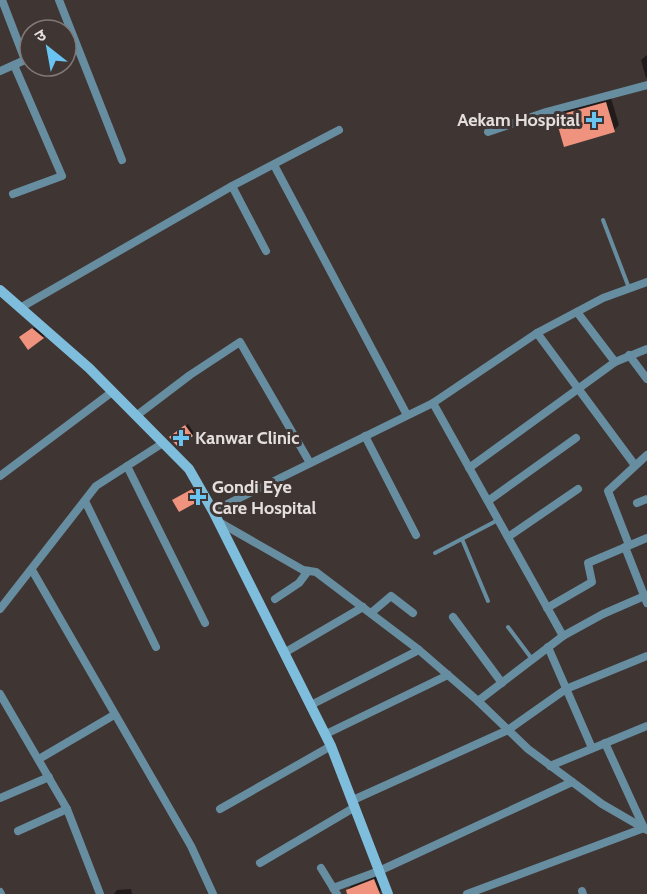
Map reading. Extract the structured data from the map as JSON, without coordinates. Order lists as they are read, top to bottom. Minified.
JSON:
{"places":{"health":["Aekam Hospital","Kanwar Clinic","Gondi Eye Care Hospital"]},"north":"top left"}
